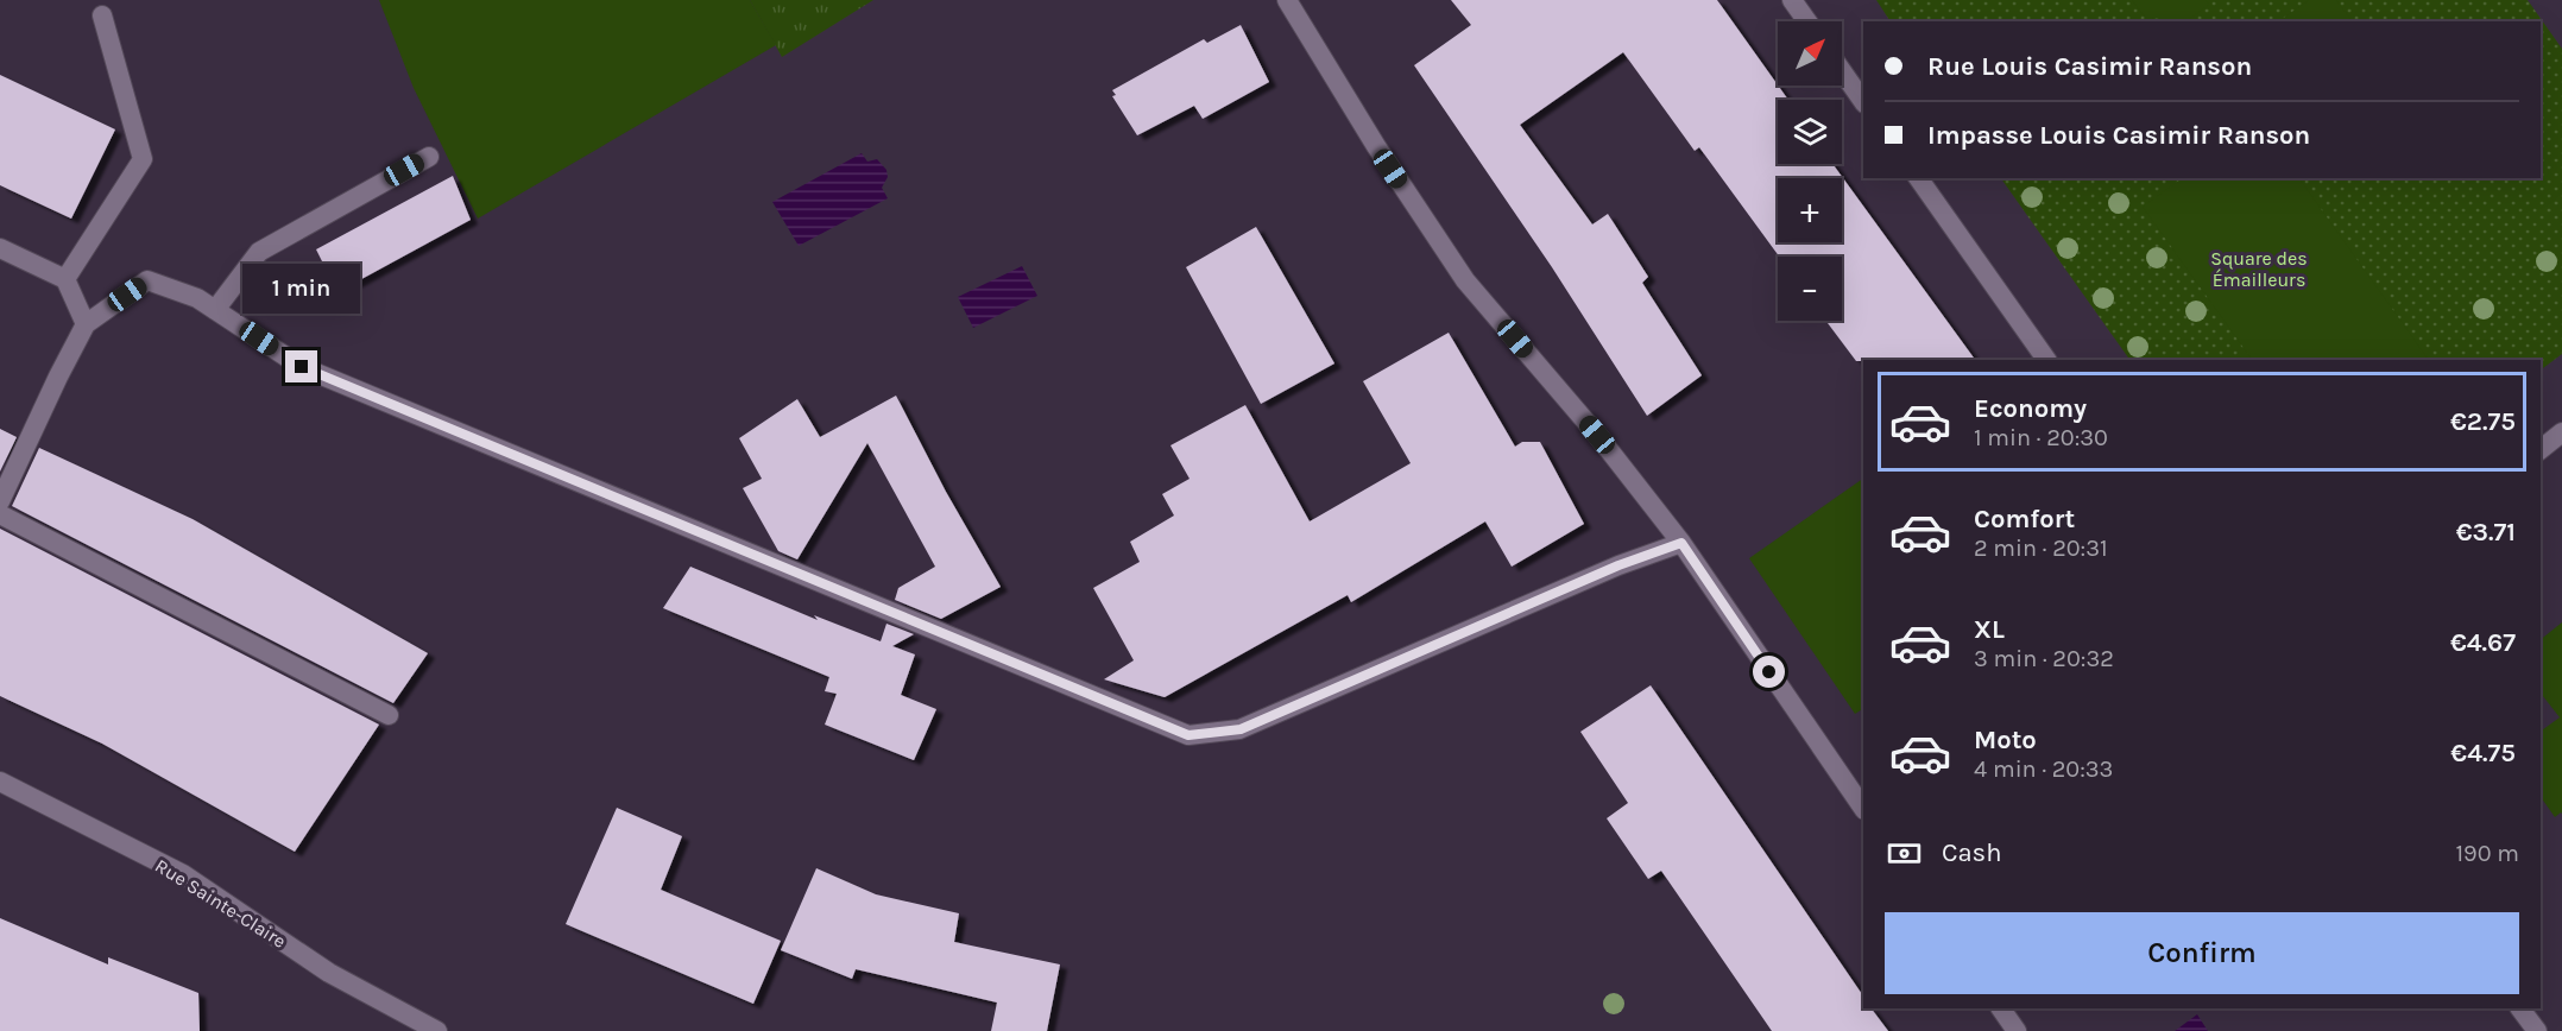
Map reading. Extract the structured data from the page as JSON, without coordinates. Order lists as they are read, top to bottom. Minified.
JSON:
{"streets":{"street":["Rue Sainte-Claire"]},"parks":["Square des Émailleurs"],"north":"top right","page":{"map_buttons":["+","−"],"banner":["Rue Louis Casimir Ranson","Impasse Louis Casimir Ranson"],"bubble":"1 min","list":[{"name":"Economy","note":"1 min · 20:30","value":"€2.75"},{"name":"Comfort","note":"2 min · 20:31","value":"€3.71"},{"name":"XL","note":"3 min · 20:32","value":"€4.67"},{"name":"Moto","note":"4 min · 20:33","value":"€4.75"}],"pay":["Cash","190 m"],"buttons":"Confirm"}}
